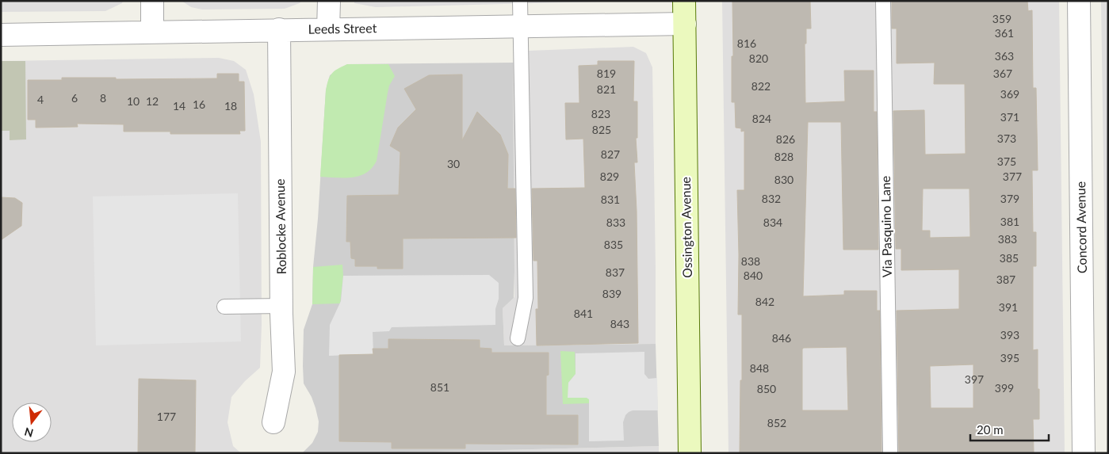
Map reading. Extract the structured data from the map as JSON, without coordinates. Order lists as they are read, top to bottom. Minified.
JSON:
{"streets":{"street":["Leeds Street","Roblocke Avenue","Ossington Avenue","Concord Avenue"],"lane":["Via Pasquino Lane"]},"crossings":[["Leeds Street","Roblocke Avenue"],["Leeds Street","Ossington Avenue"]],"house_numbers":["359","361","816","363","820","819","367","822","821","369","6","8","4","10","12","16","14","18","823","371","824","825","373","826","827","828","375","30","829","377","830","832","379","831","381","833","834","383","835","385","838","837","840","387","839","842","391","841","843","393","846","395","848","397","851","399","850","177","852"],"scale_bar":"20 m","north":"bottom"}
